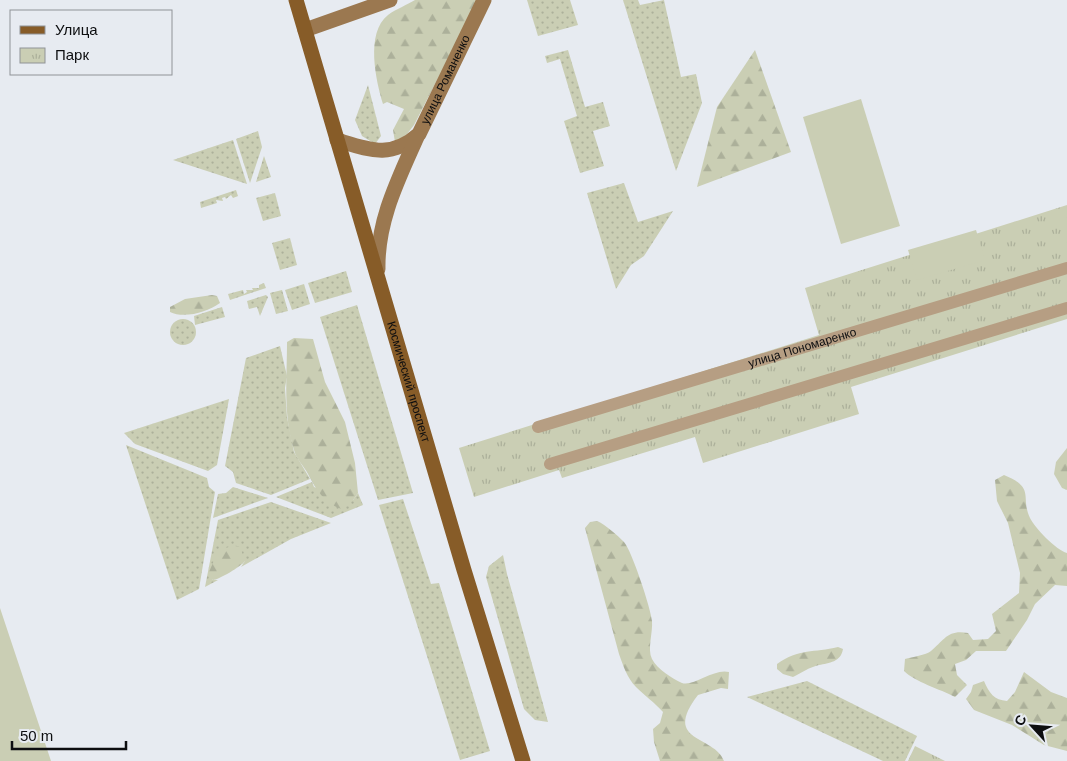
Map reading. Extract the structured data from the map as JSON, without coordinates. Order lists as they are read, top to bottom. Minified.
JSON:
{"streets":{"main road":["улица Романенко","Космический проспект"],"street":["улица Пономаренко"]},"crossings":[["улица Романенко","Космический проспект"]],"legend":["Улица","Парк"],"scale_bar":"50 m","north":"top left"}
